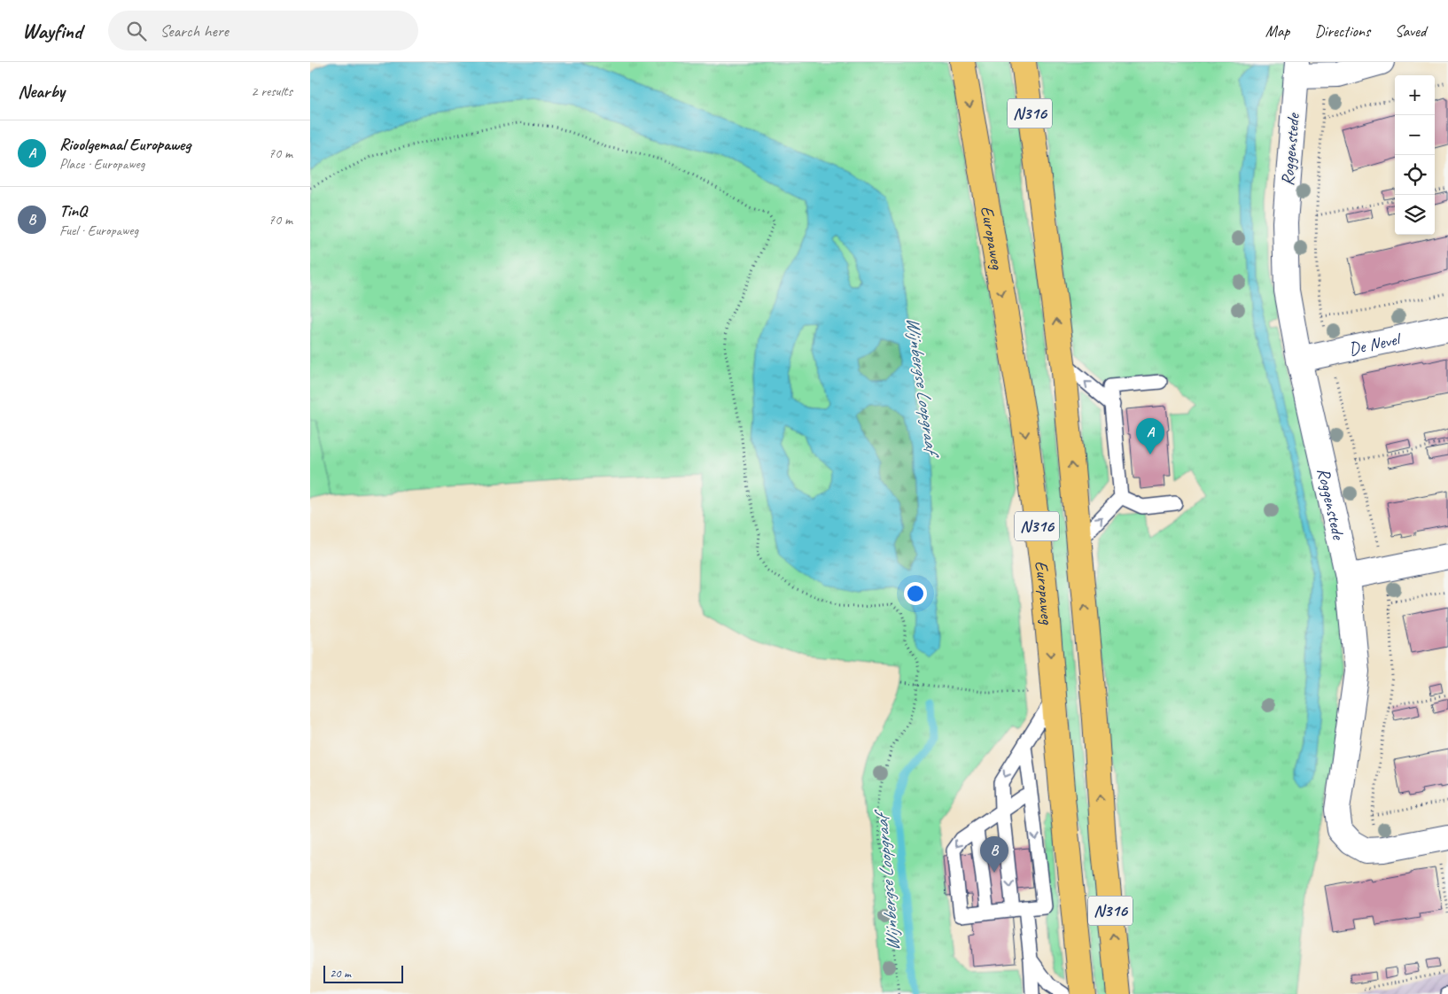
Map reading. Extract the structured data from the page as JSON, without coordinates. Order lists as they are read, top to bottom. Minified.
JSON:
{"streets":{"main road":["N316","Europaweg"],"street":["Roggenstede","De Nevel"]},"crossings":[["Roggenstede","De Nevel"]],"water":["Wijnbergse Loopgraaf"],"scale_bar":"20 m","page":{"header":"Wayfind","search":"Search here","nav":["Map","Directions","Saved"],"heading":["Nearby","2 results"],"map_buttons":["+","−"],"list":[{"mark":"A","name":"Rioolgemaal Europaweg","note":"Place · Europaweg","value":"70 m"},{"mark":"B","name":"TinQ","note":"Fuel · Europaweg","value":"70 m"}],"pins":["A","B"],"scale":"20 m"}}
